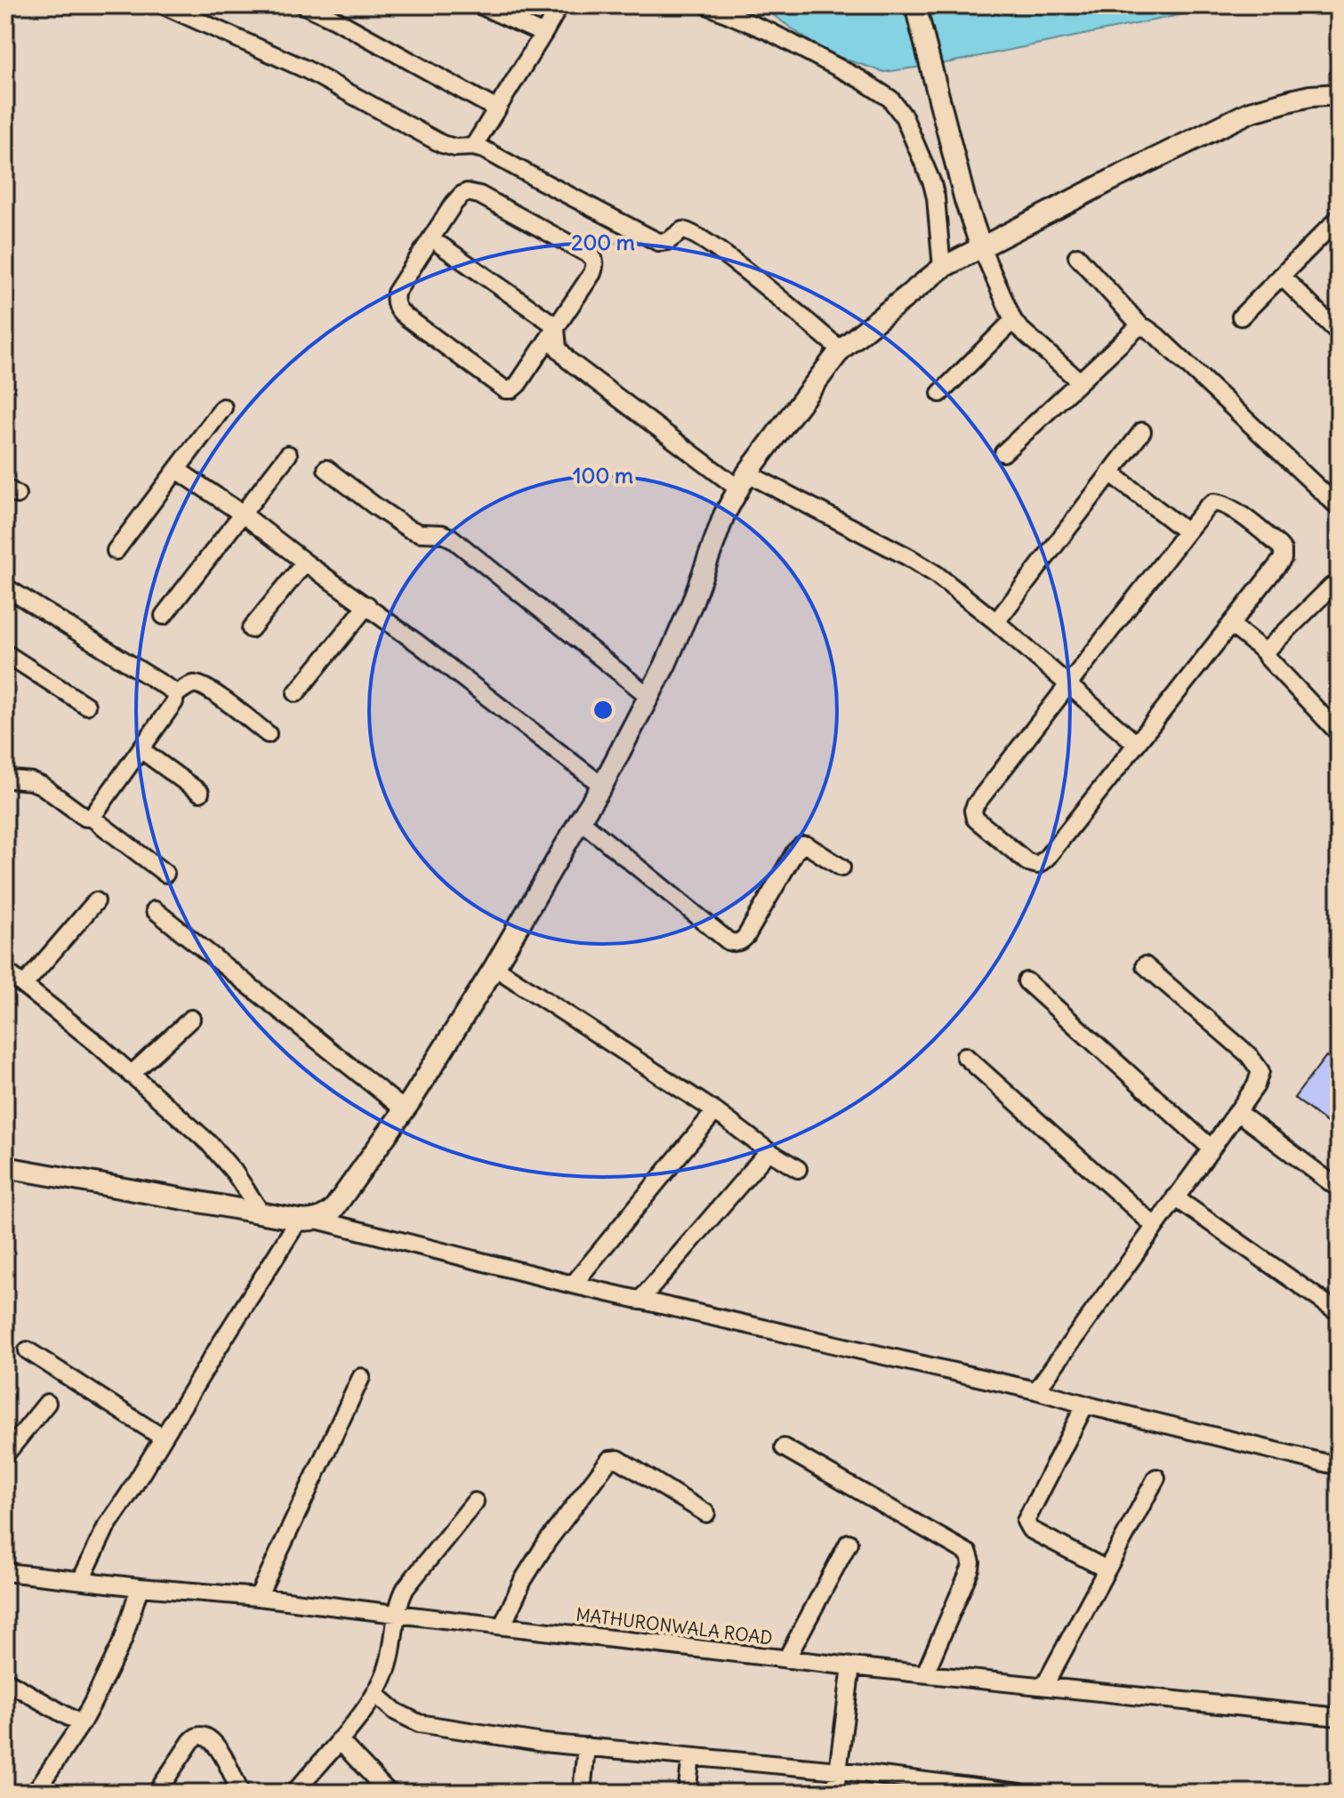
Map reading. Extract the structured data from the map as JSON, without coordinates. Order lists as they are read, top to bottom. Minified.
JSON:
{"streets":{"street":["MATHURONWALA ROAD"]},"rings":["200 m","100 m"]}
